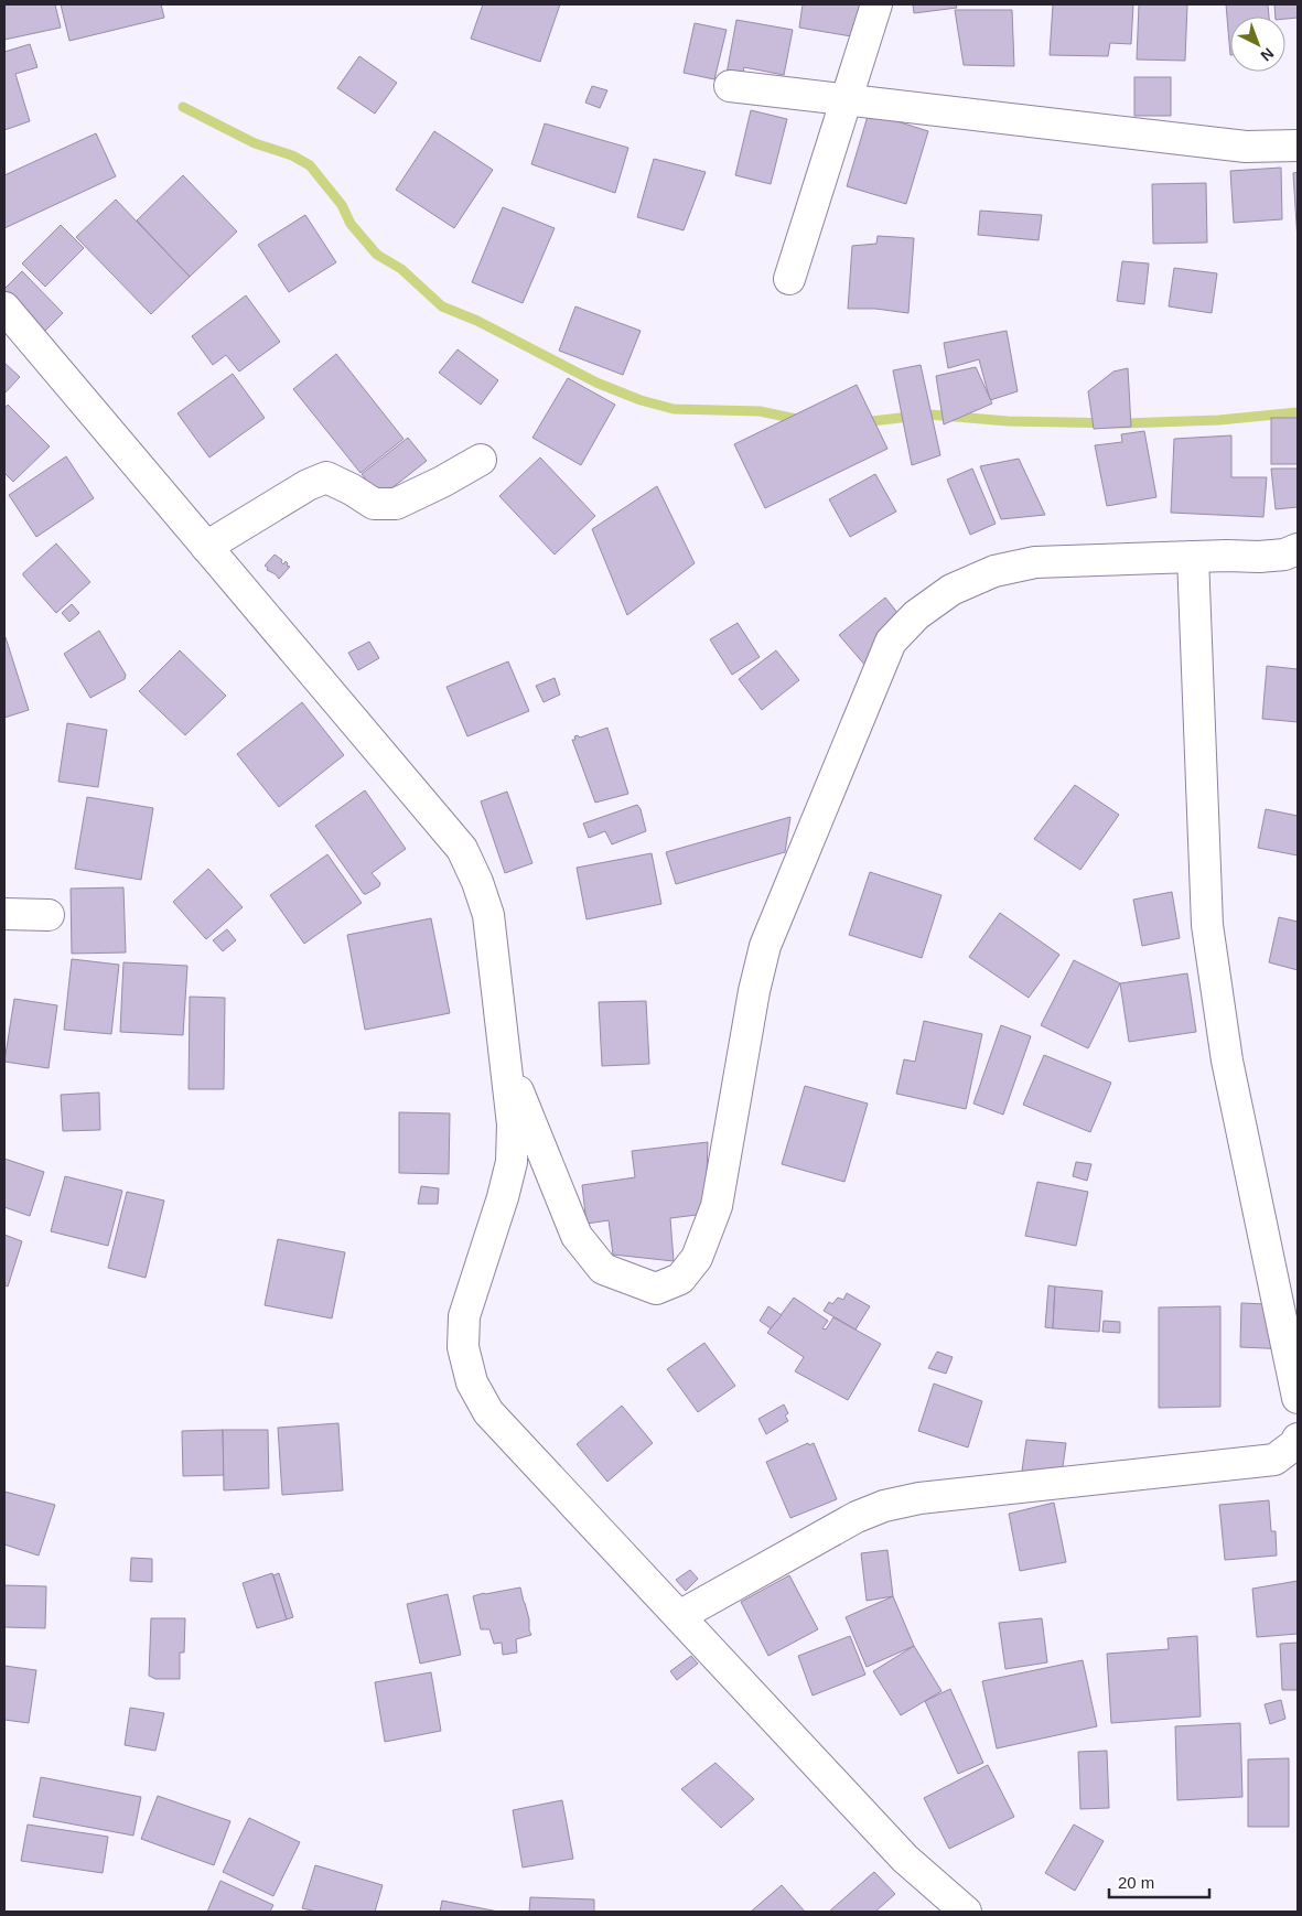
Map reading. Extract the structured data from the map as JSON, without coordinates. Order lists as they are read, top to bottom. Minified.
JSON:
{"scale_bar":"20 m","north":"bottom right"}
